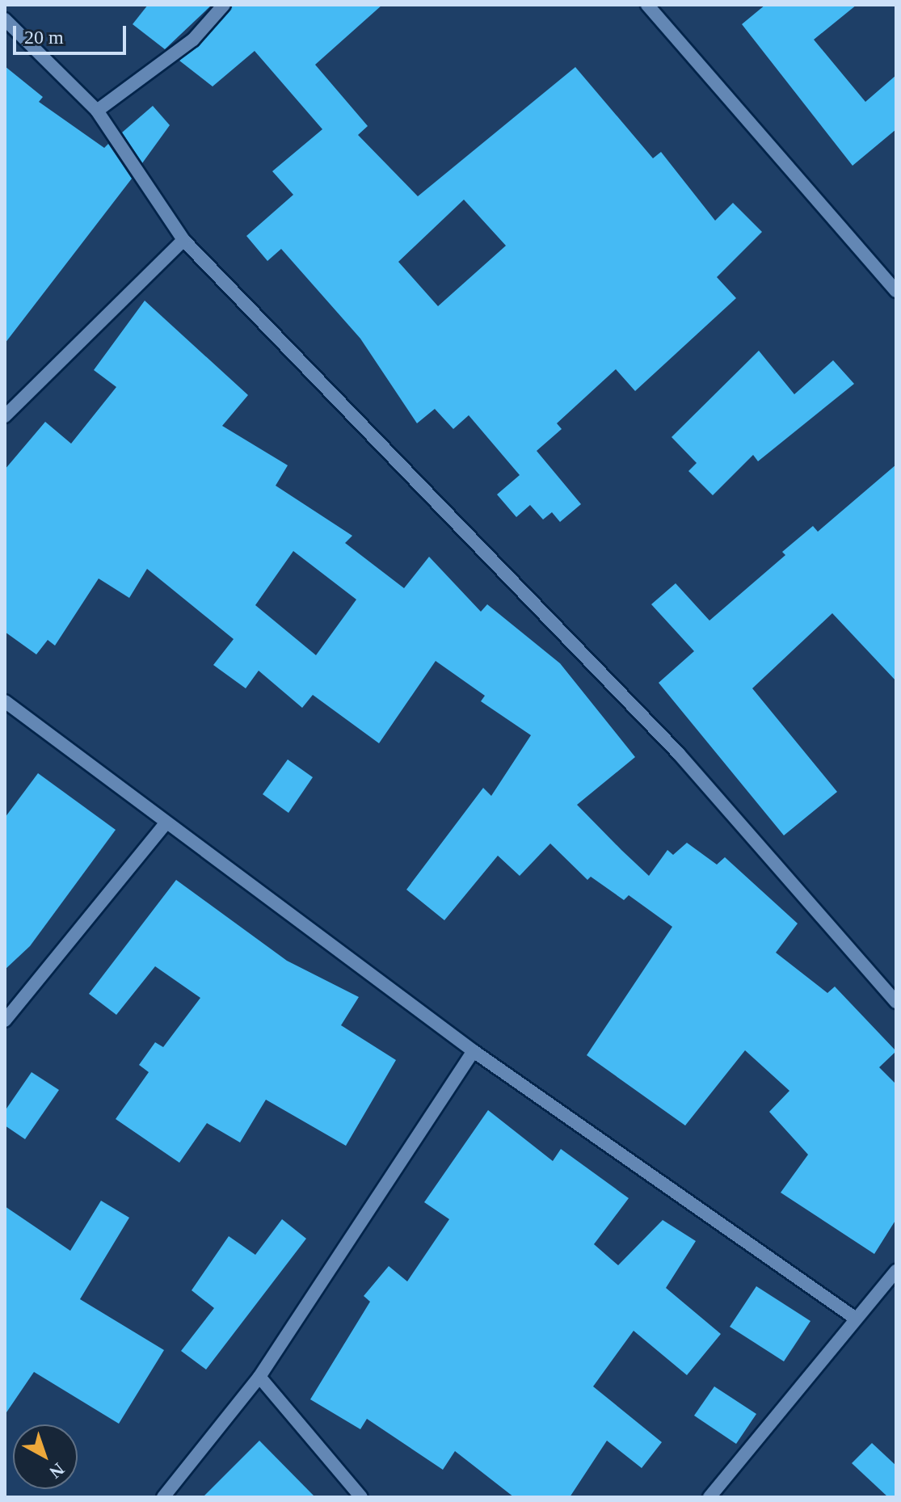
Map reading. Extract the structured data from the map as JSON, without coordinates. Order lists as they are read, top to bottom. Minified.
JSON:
{"scale_bar":"20 m","north":"bottom right"}
